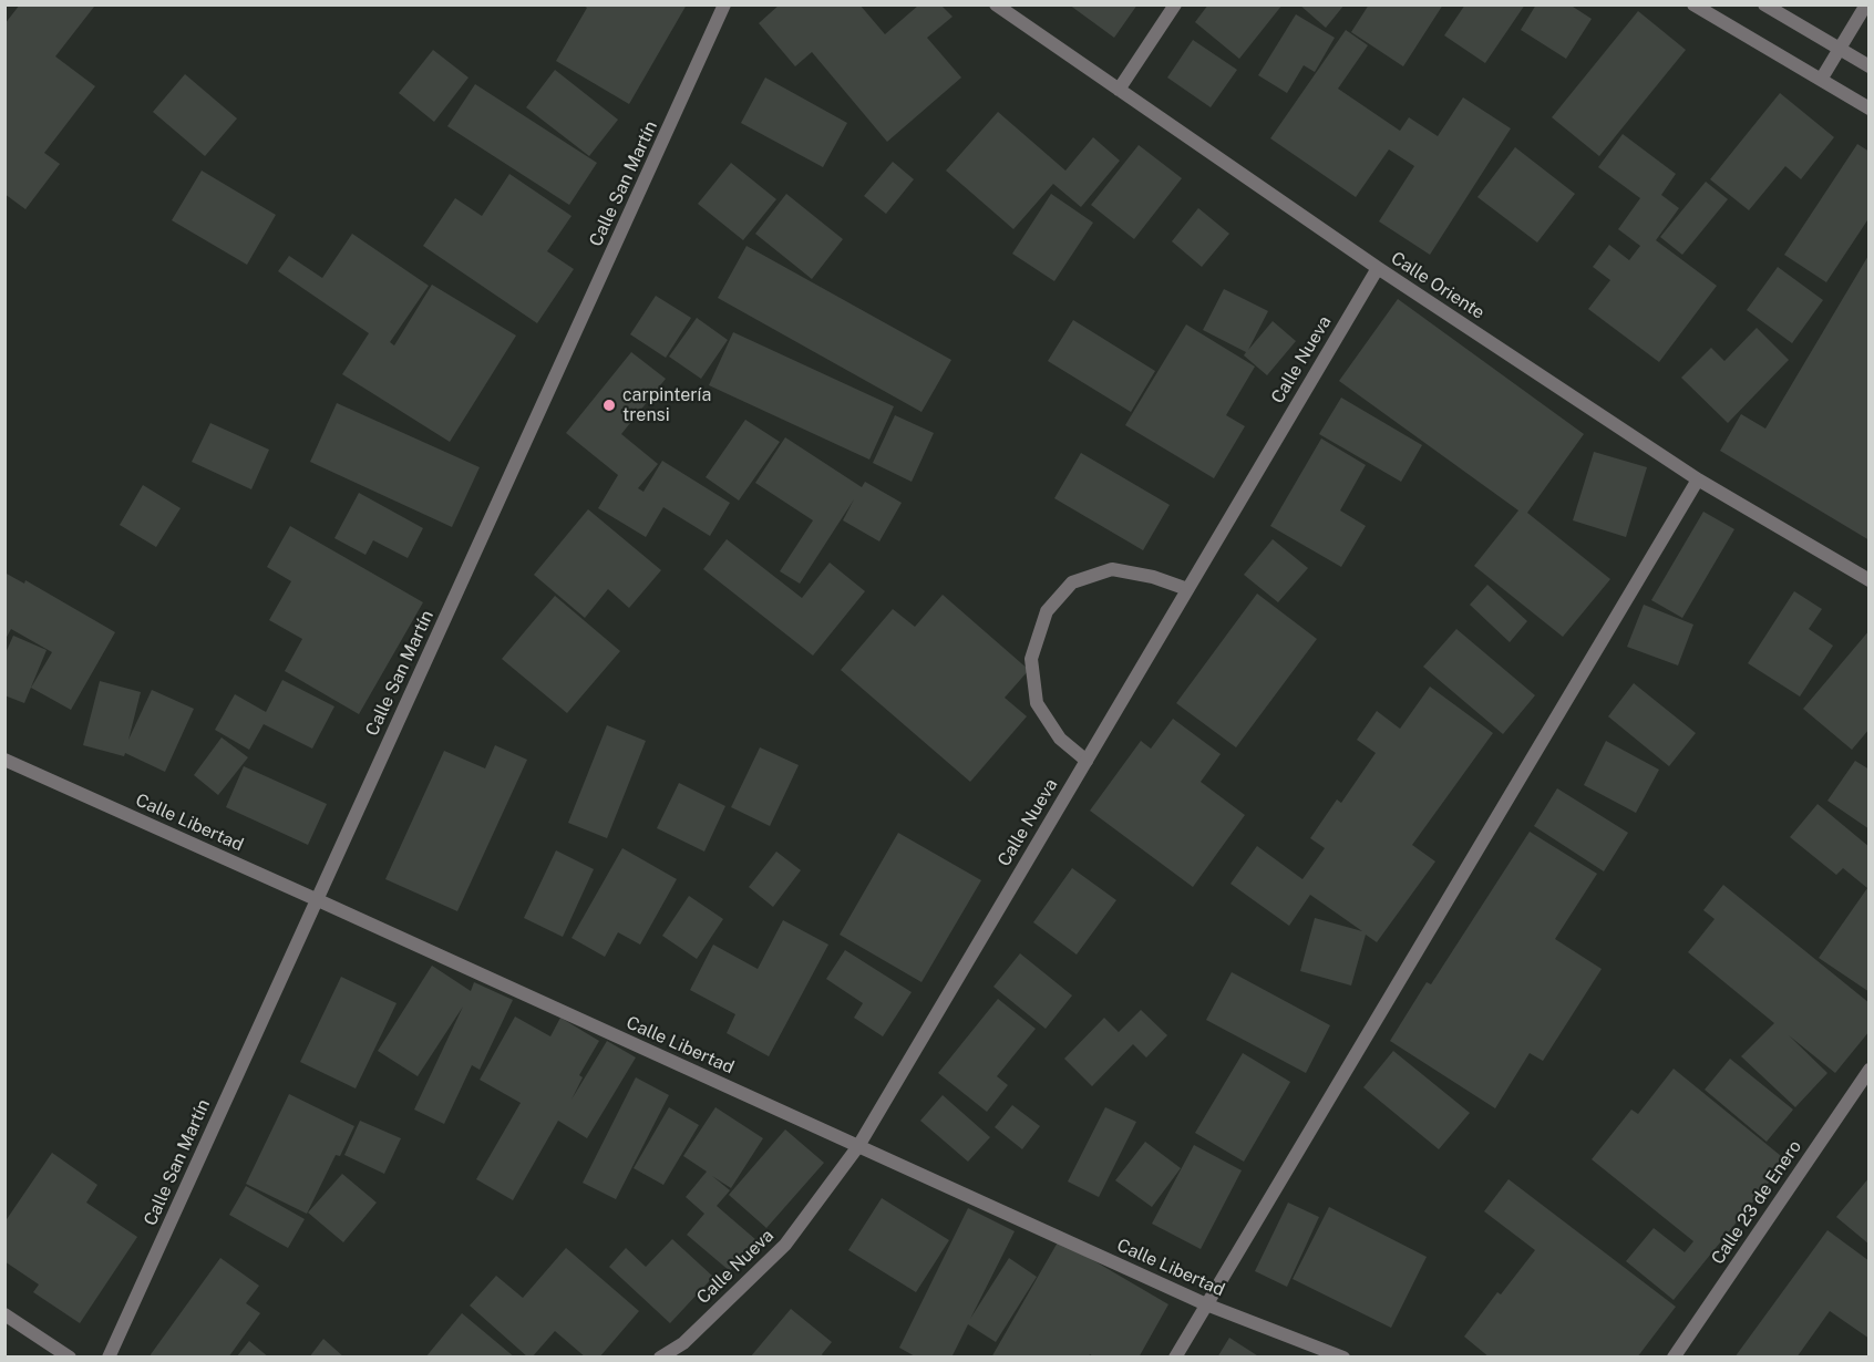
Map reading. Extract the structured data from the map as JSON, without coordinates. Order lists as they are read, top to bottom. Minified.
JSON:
{"streets":{"street":["Calle San Martín","Calle Oriente","Calle Nueva","Calle Libertad","Calle 23 de Enero"]},"crossings":[["Calle San Martín","Calle Libertad"],["Calle Oriente","Calle Nueva"],["Calle Nueva","Calle Libertad"]],"places":["carpintería trensi"]}
